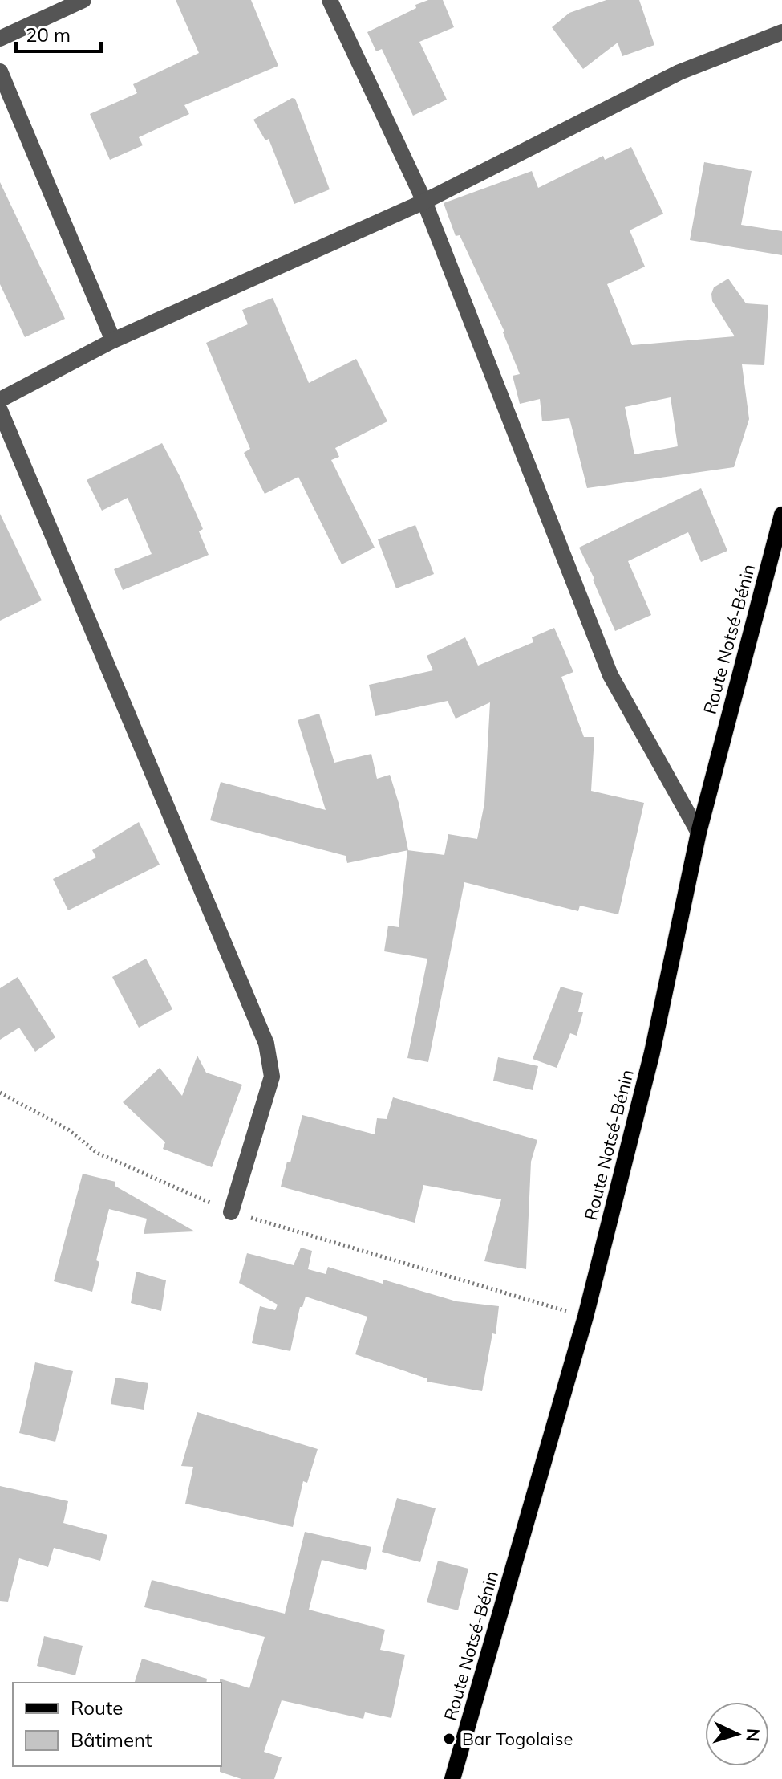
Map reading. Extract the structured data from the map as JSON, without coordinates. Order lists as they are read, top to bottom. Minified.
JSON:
{"streets":{"main road":["Route Notsé-Bénin"]},"places":["Bar Togolaise"],"legend":["Route","Bâtiment"],"scale_bar":"20 m","north":"right"}
